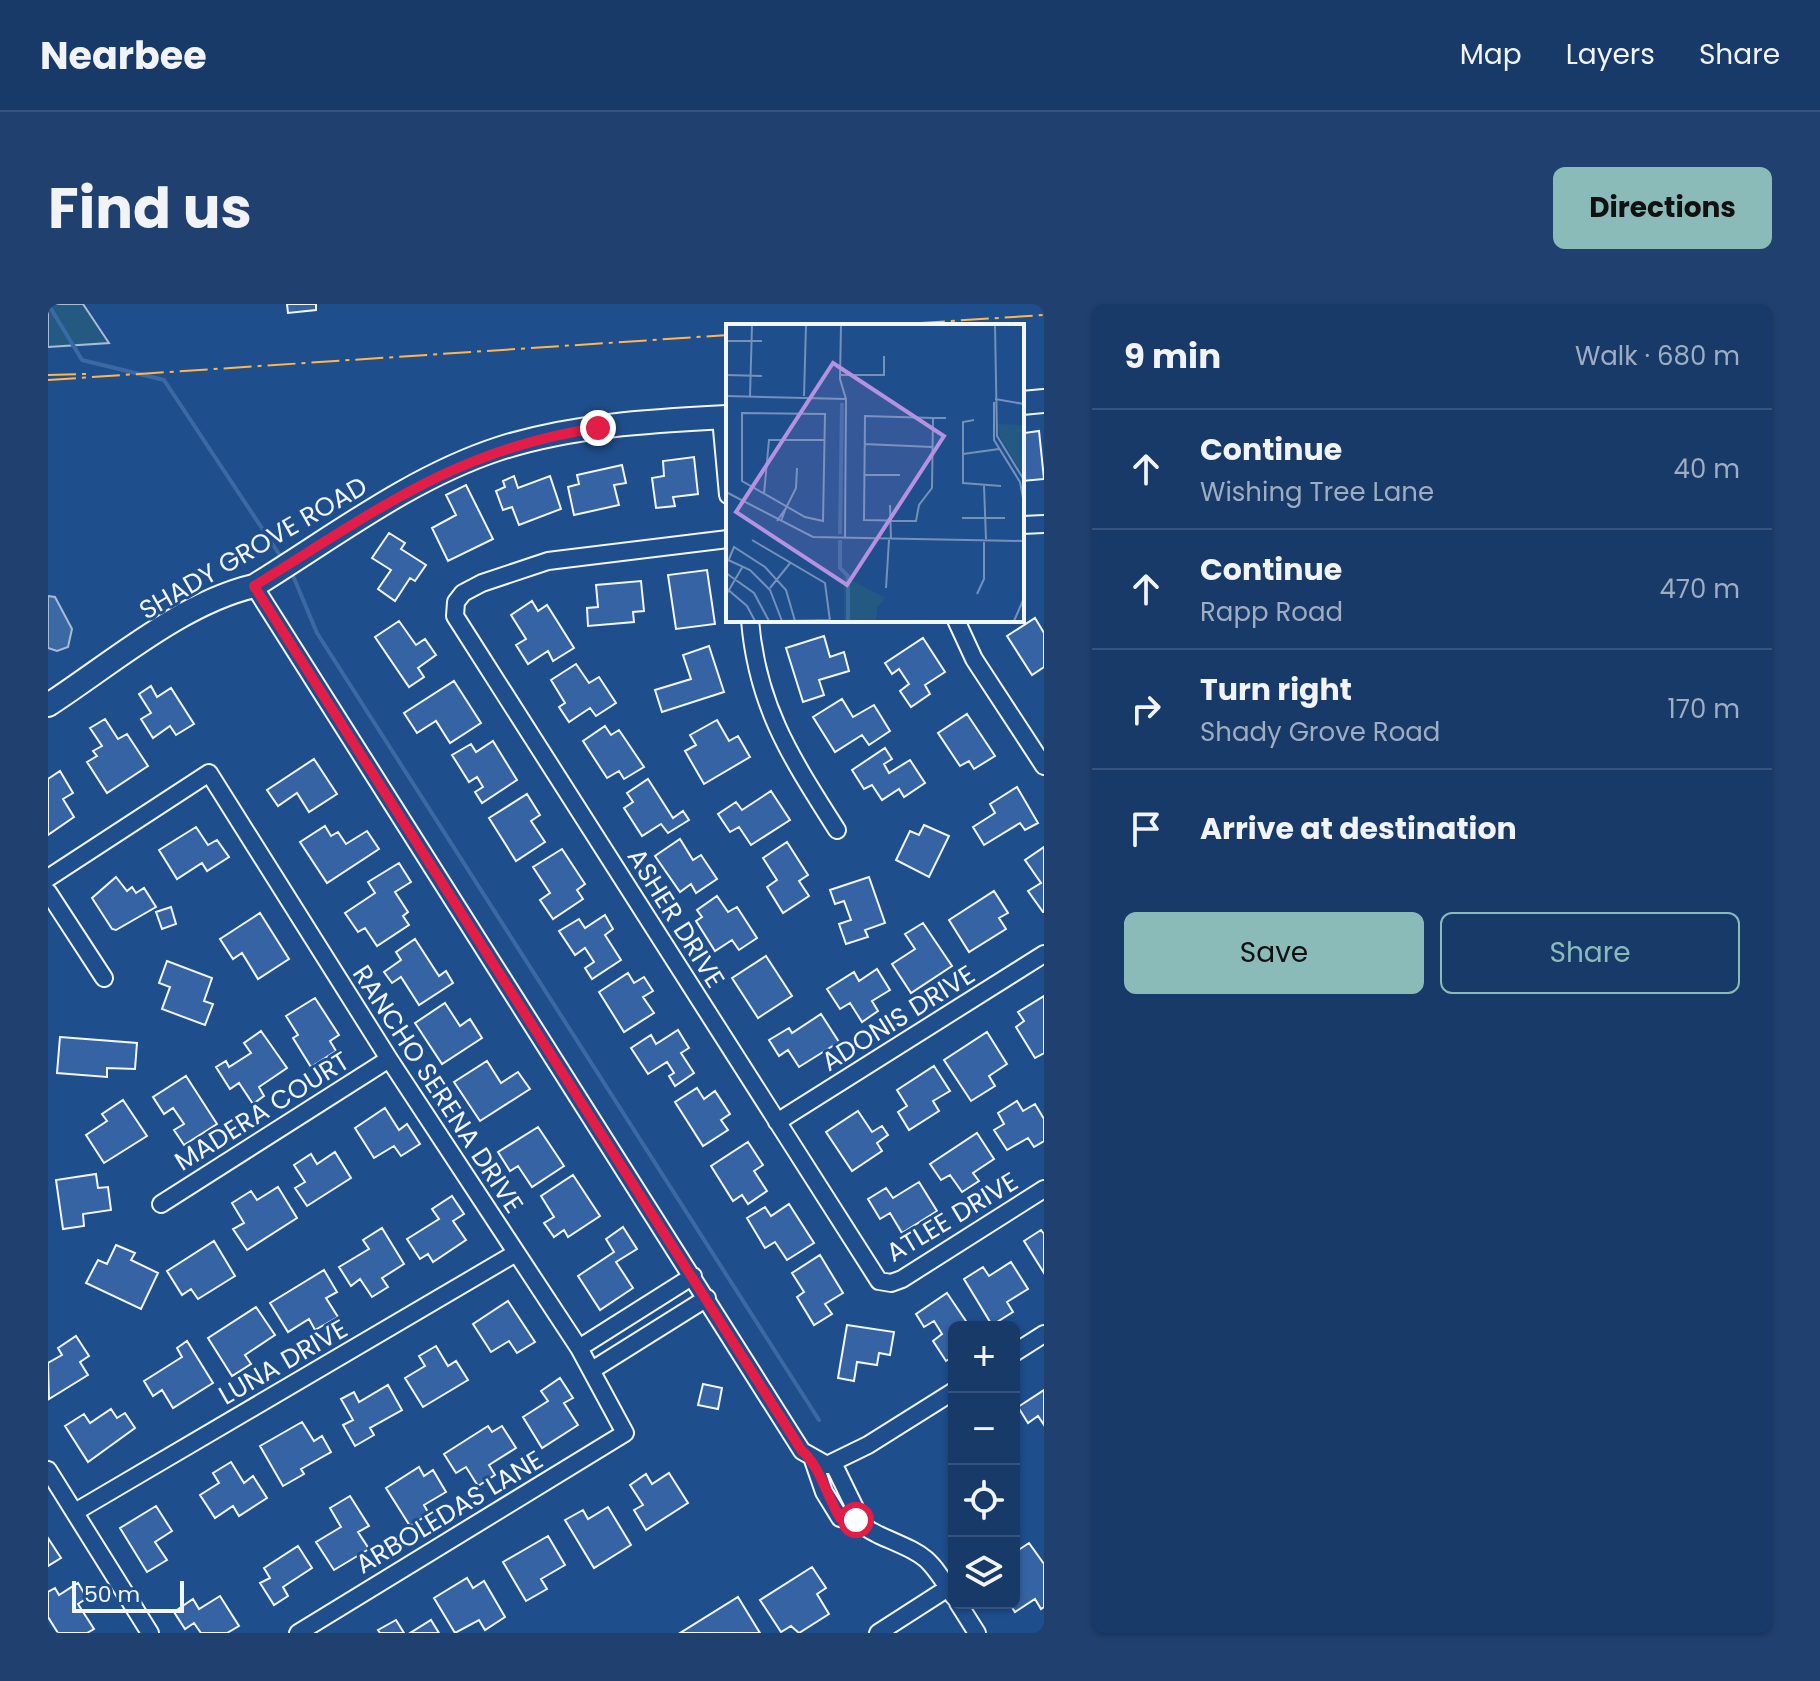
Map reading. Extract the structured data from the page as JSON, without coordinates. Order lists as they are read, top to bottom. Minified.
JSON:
{"streets":{"main road":["SHADY GROVE ROAD"],"street":["ASHER DRIVE","ADONIS DRIVE","RANCHO SERENA DRIVE","MADERA COURT","ATLEE DRIVE","LUNA DRIVE","ARBOLEDAS LANE"]},"crossings":[["ASHER DRIVE","ADONIS DRIVE"],["ASHER DRIVE","ATLEE DRIVE"],["RANCHO SERENA DRIVE","MADERA COURT"],["RANCHO SERENA DRIVE","LUNA DRIVE"],["RANCHO SERENA DRIVE","ARBOLEDAS LANE"]],"scale_bar":"50 m","page":{"header":"Nearbee","nav":["Map","Layers","Share"],"title":"Find us","buttons":["Directions",["Save","Share"]],"heading":["9 min","Walk · 680 m"],"list":[["Continue","Wishing Tree Lane","40 m"],["Continue","Rapp Road","470 m"],["Turn right","Shady Grove Road","170 m"],"Arrive at destination"],"map_buttons":["+","−"],"scale":"50 m"}}
